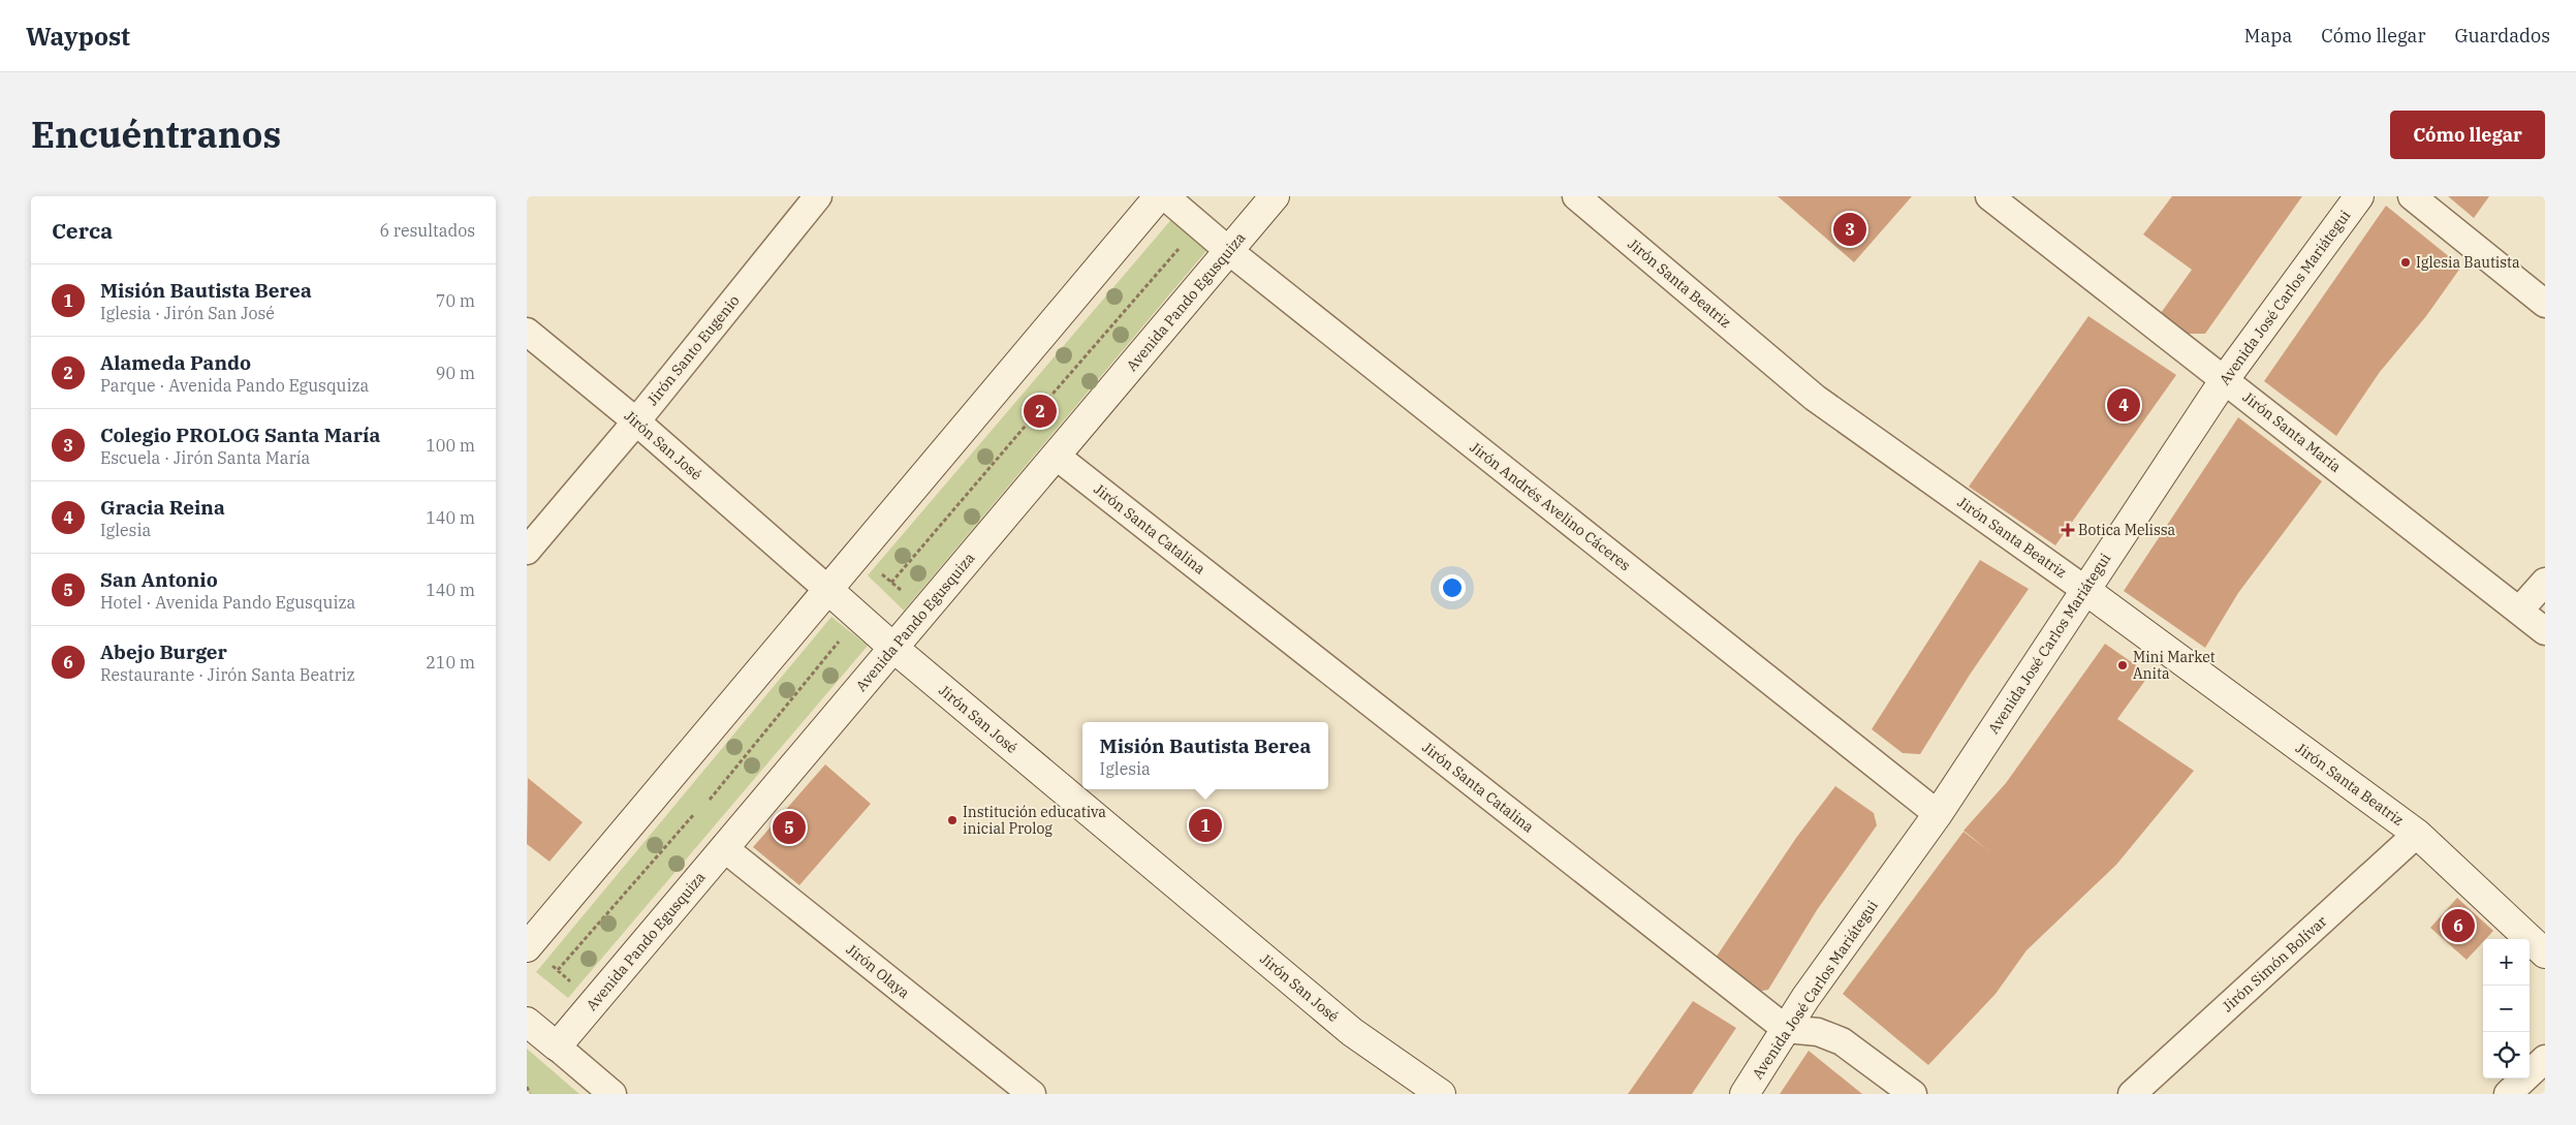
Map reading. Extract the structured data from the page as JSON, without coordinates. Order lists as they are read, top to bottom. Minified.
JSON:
{"streets":{"street":["Jirón Santa Beatriz","Avenida José Carlos Mariátegui","Avenida Pando Egusquiza","Jirón Santo Eugenio","Jirón Santa María","Jirón San José","Jirón Andrés Avelino Cáceres","Jirón Santa Catalina","Jirón Simón Bolívar","Jirón Olaya"]},"crossings":[["Jirón Santa Beatriz","Avenida José Carlos Mariátegui"],["Jirón Santa Beatriz","Jirón Simón Bolívar"],["Avenida José Carlos Mariátegui","Jirón Santa María"],["Avenida José Carlos Mariátegui","Jirón Andrés Avelino Cáceres"],["Avenida José Carlos Mariátegui","Jirón Santa Catalina"],["Avenida Pando Egusquiza","Jirón San José"],["Avenida Pando Egusquiza","Jirón Andrés Avelino Cáceres"],["Avenida Pando Egusquiza","Jirón Santa Catalina"],["Avenida Pando Egusquiza","Jirón Olaya"],["Jirón Santo Eugenio","Jirón San José"]],"places":{"other":["Iglesia Bautista","Mini Market Anita","Institución educativa inicial Prolog"],"health":["Botica Melissa"]},"page":{"header":"Waypost","nav":["Mapa","Cómo llegar","Guardados"],"title":"Encuéntranos","buttons":"Cómo llegar","heading":["Cerca","6 resultados"],"pins":["3","4","2","1","5","6"],"list":[{"mark":"1","name":"Misión Bautista Berea","note":"Iglesia · Jirón San José","value":"70 m"},{"mark":"2","name":"Alameda Pando","note":"Parque · Avenida Pando Egusquiza","value":"90 m"},{"mark":"3","name":"Colegio PROLOG Santa María","note":"Escuela · Jirón Santa María","value":"100 m"},{"mark":"4","name":"Gracia Reina","note":"Iglesia","value":"140 m"},{"mark":"5","name":"San Antonio","note":"Hotel · Avenida Pando Egusquiza","value":"140 m"},{"mark":"6","name":"Abejo Burger","note":"Restaurante · Jirón Santa Beatriz","value":"210 m"}],"popup":["Misión Bautista Berea","Iglesia"],"map_buttons":["+","−"]}}
